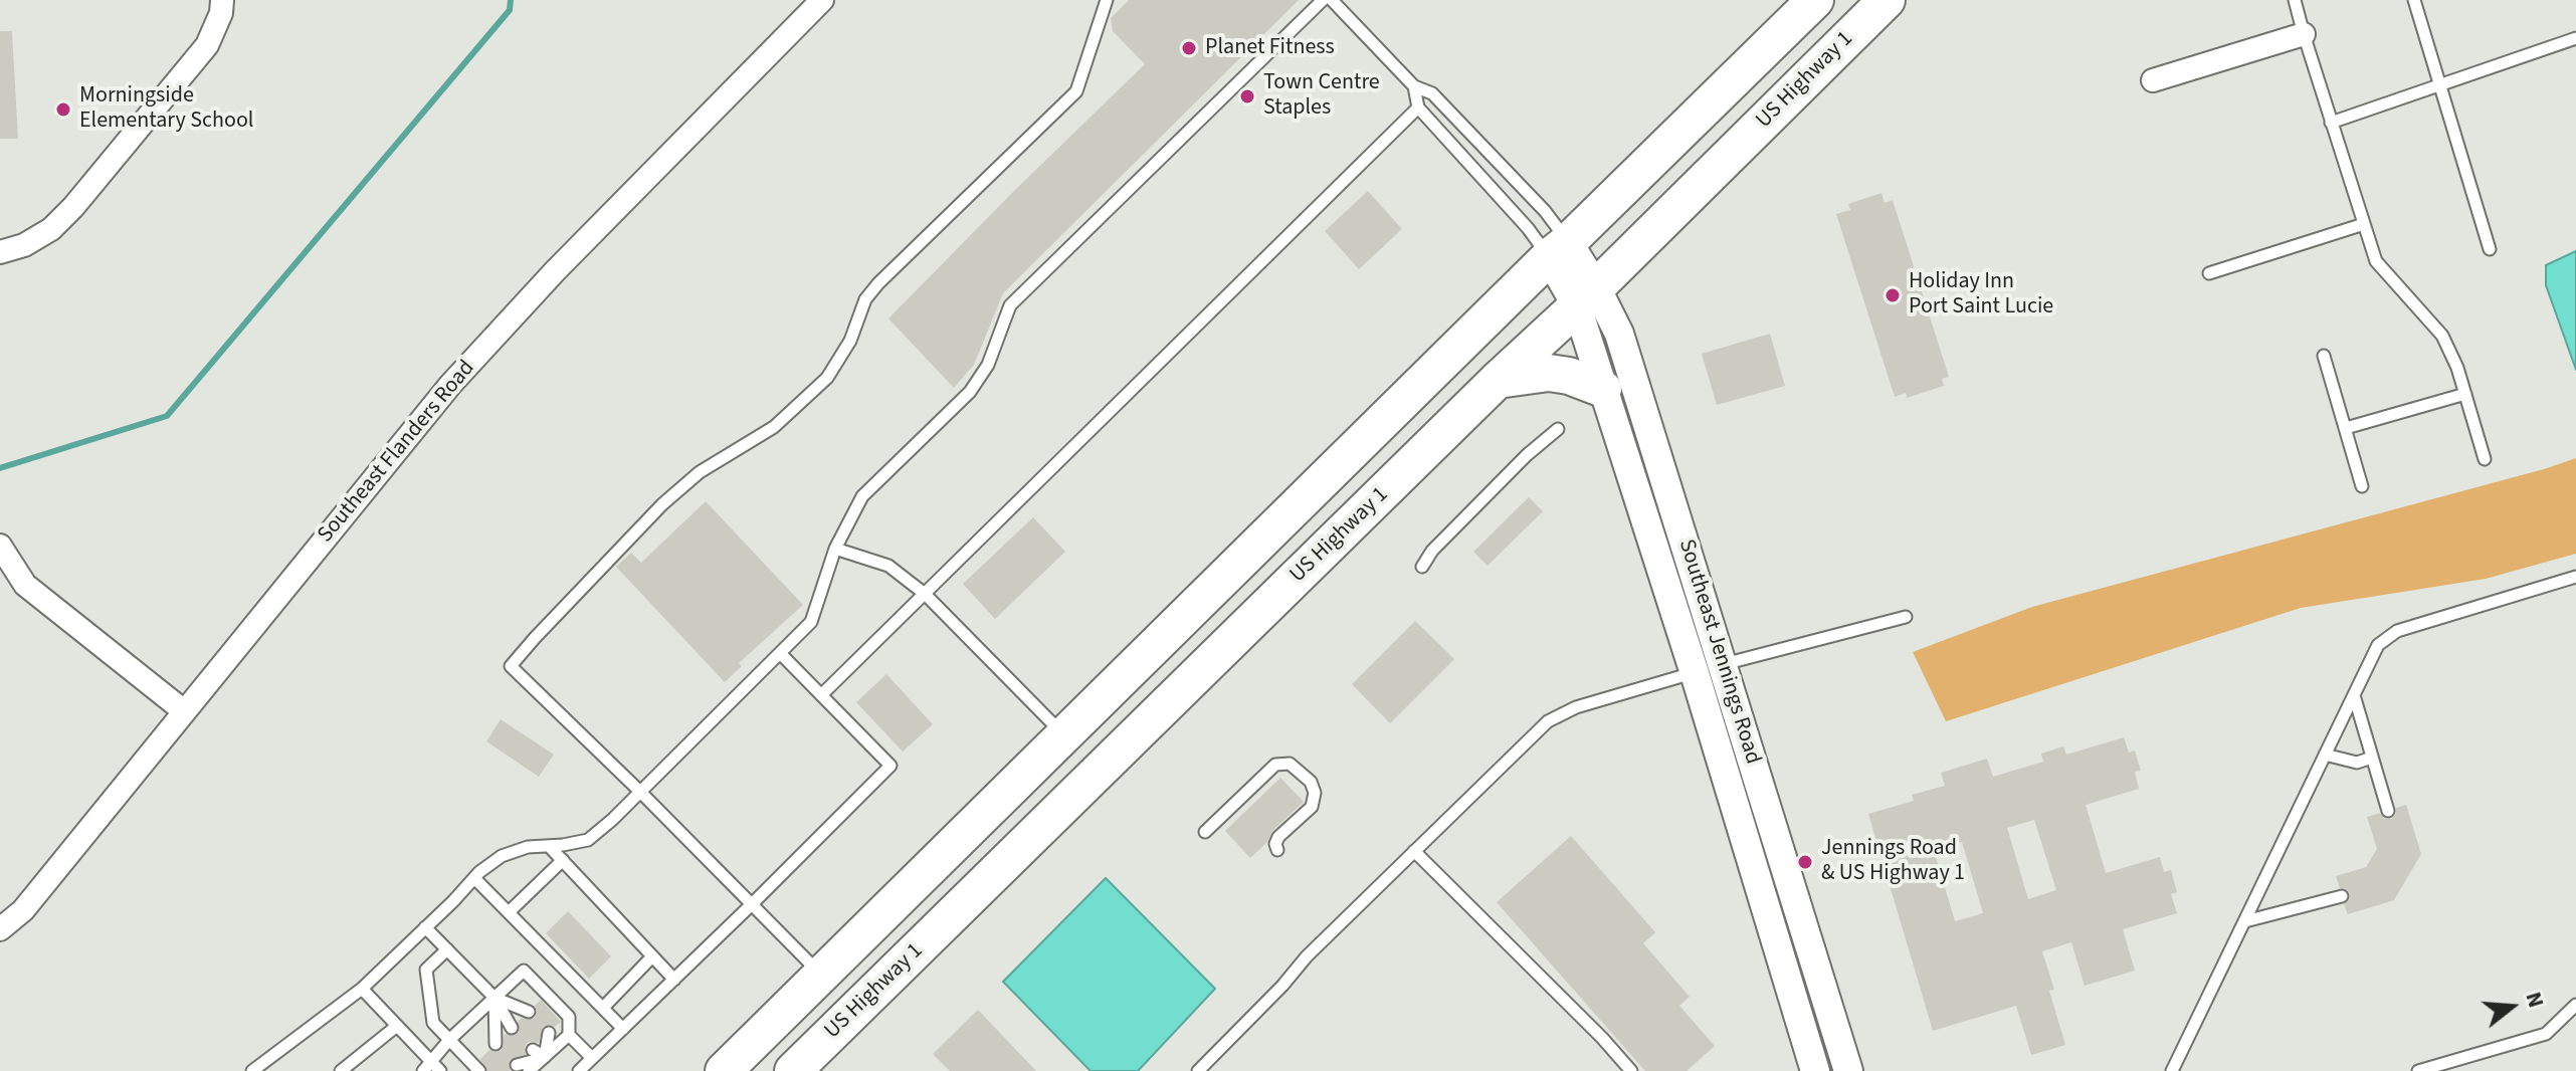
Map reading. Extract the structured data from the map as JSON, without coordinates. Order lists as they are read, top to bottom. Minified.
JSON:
{"streets":{"main road":["US Highway 1"],"street":["Southeast Flanders Road","Southeast Jennings Road"]},"crossings":[["US Highway 1","Southeast Jennings Road"]],"places":["Planet Fitness","Town Centre Staples","Morningside Elementary School","Holiday Inn Port Saint Lucie","Jennings Road & US Highway 1"],"north":"right"}
